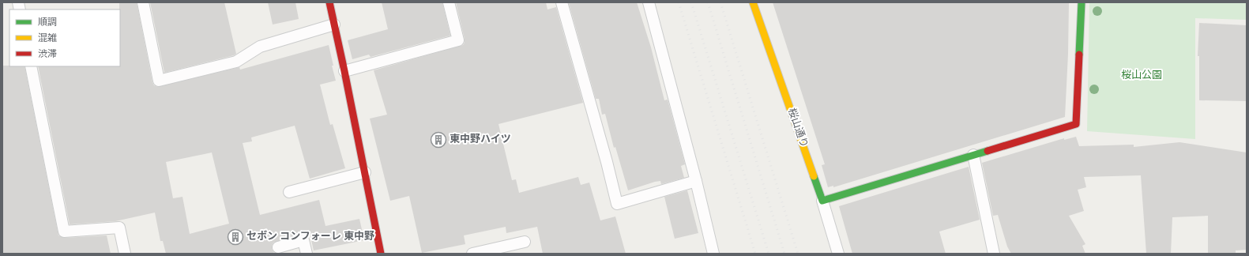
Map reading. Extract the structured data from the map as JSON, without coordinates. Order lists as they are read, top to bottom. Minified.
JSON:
{"streets":{"street":["桜山通り"]},"parks":["桜山公園"],"places":{"building":["東中野ハイツ","セボン コンフォーレ 東中野"]},"legend":["順調","混雑","渋滞"]}
